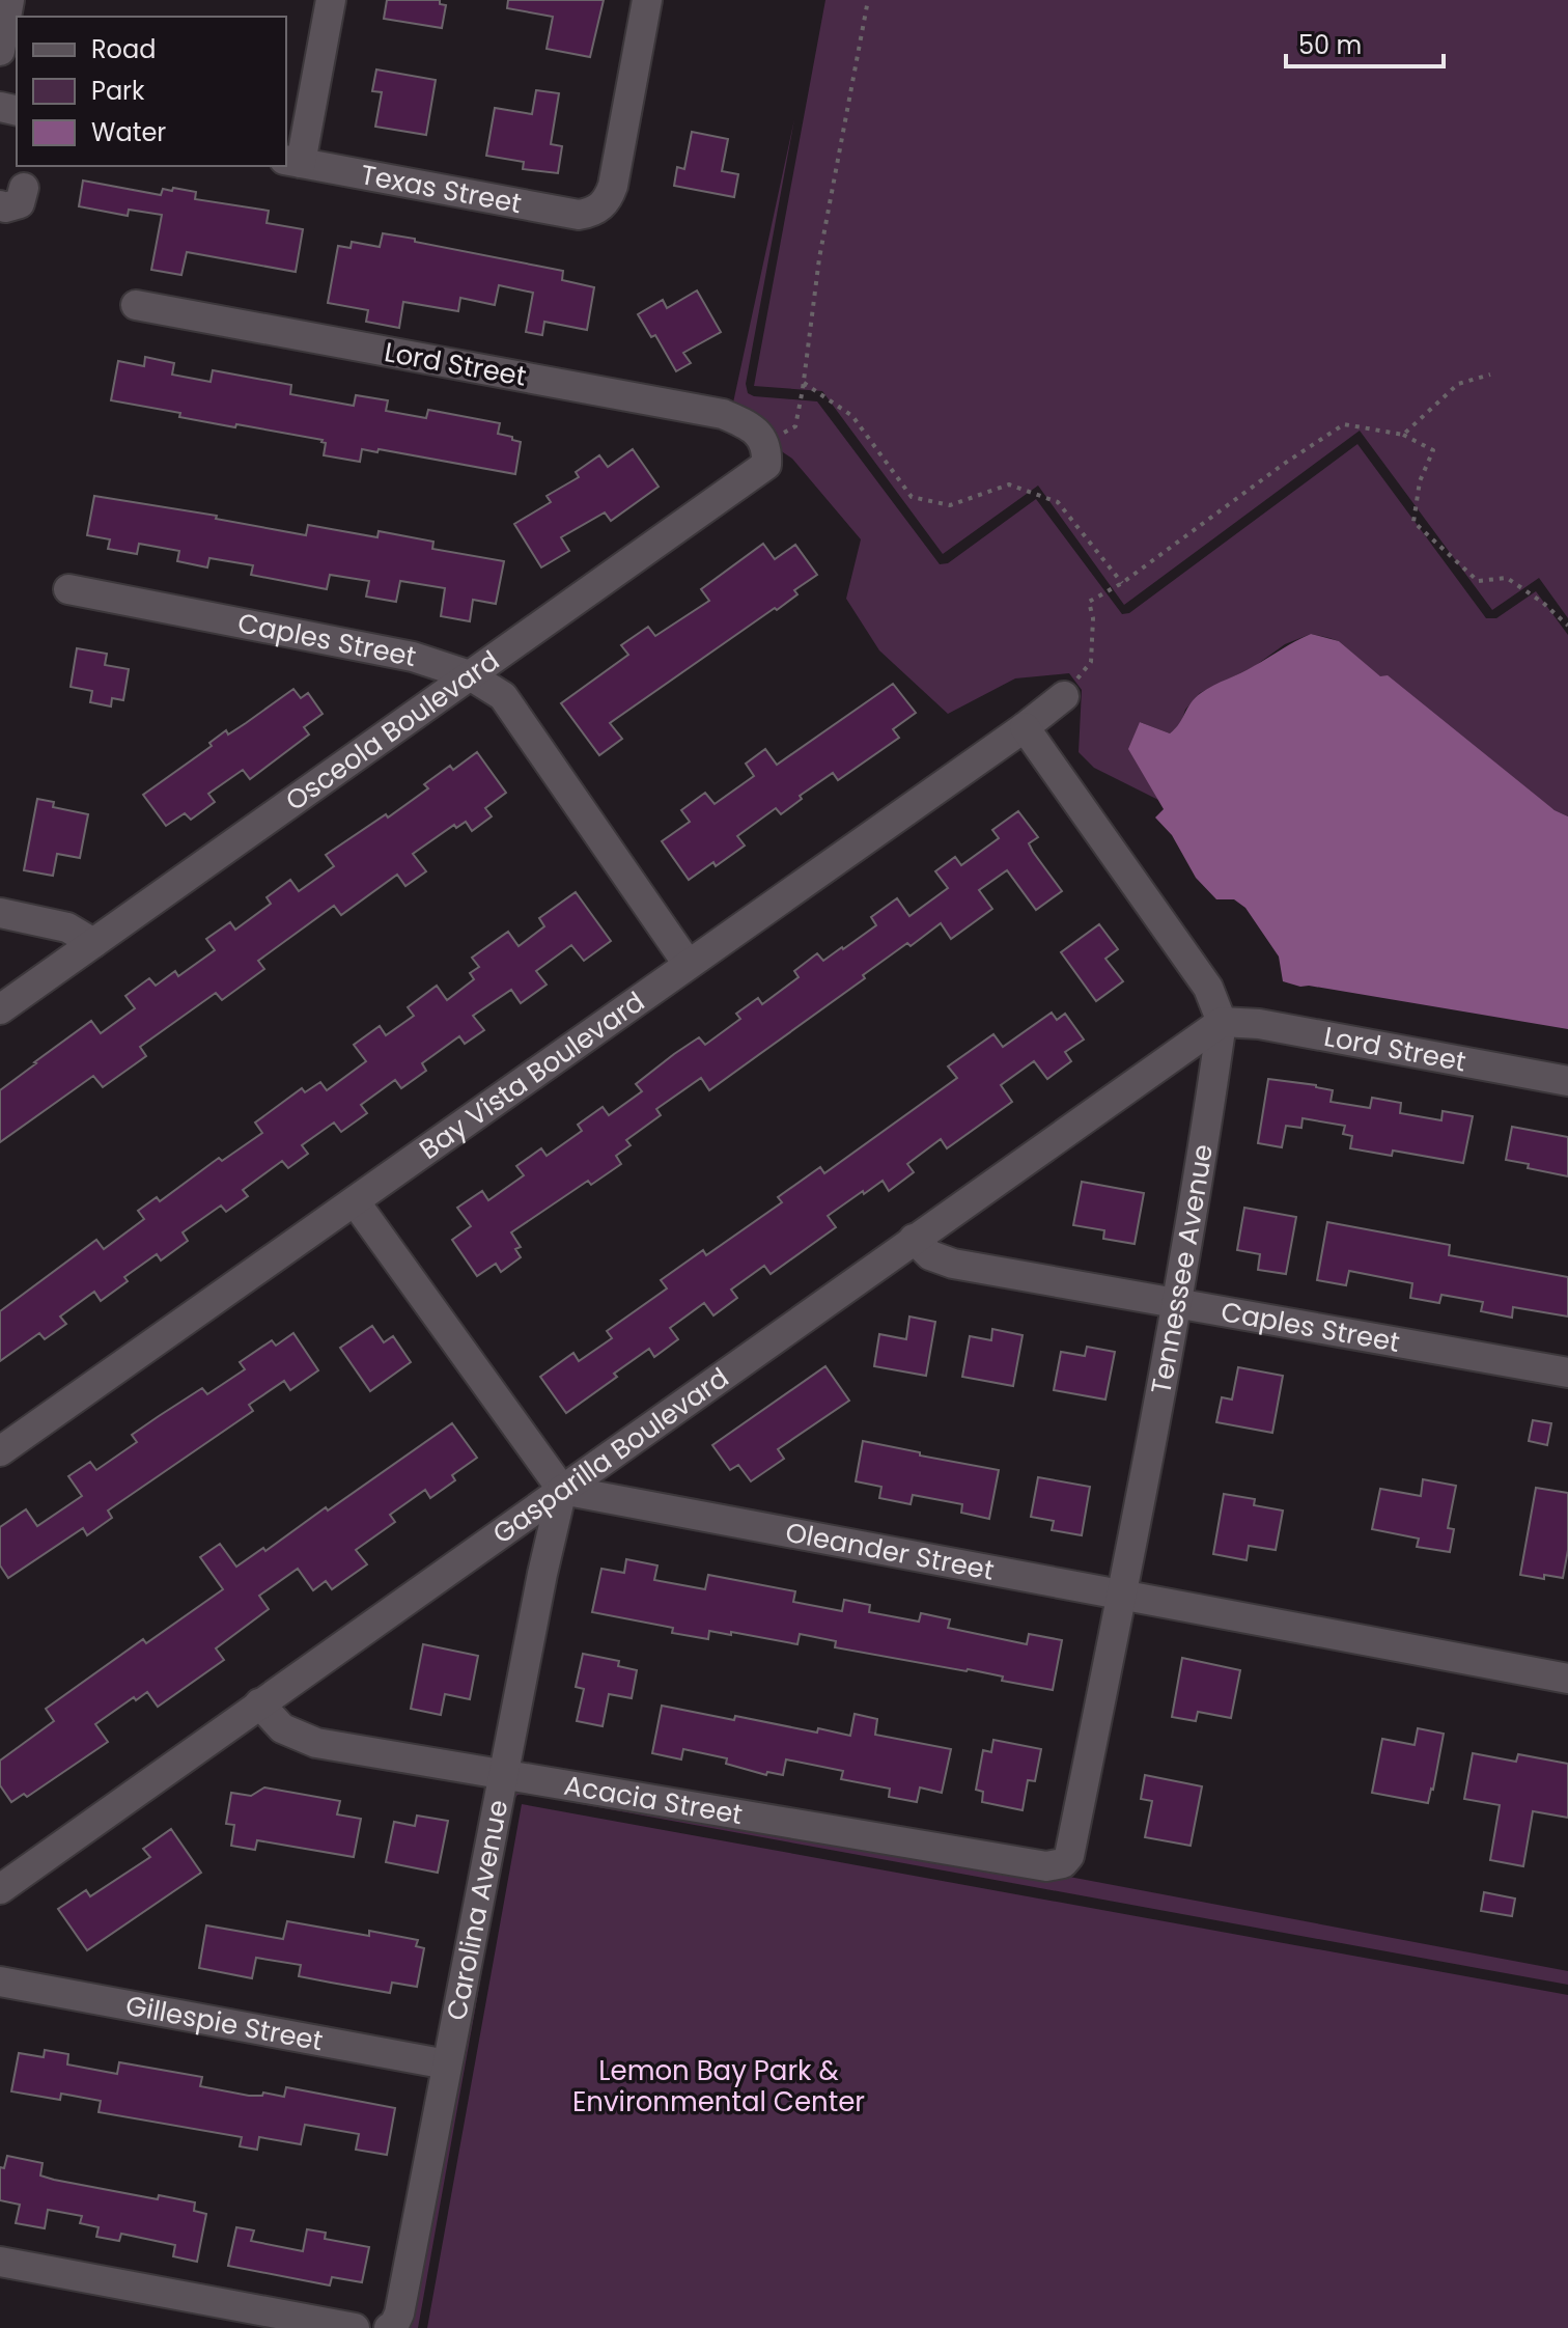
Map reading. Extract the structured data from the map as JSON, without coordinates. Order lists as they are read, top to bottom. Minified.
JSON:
{"streets":{"street":["Texas Street","Lord Street","Caples Street","Osceola Boulevard","Bay Vista Boulevard","Tennessee Avenue","Gasparilla Boulevard","Oleander Street","Acacia Street","Carolina Avenue","Gillespie Street"]},"crossings":[["Lord Street","Osceola Boulevard"],["Lord Street","Tennessee Avenue"],["Lord Street","Gasparilla Boulevard"],["Caples Street","Osceola Boulevard"],["Caples Street","Bay Vista Boulevard"],["Caples Street","Tennessee Avenue"],["Caples Street","Gasparilla Boulevard"],["Tennessee Avenue","Gasparilla Boulevard"],["Tennessee Avenue","Oleander Street"],["Tennessee Avenue","Acacia Street"],["Gasparilla Boulevard","Oleander Street"],["Gasparilla Boulevard","Acacia Street"],["Gasparilla Boulevard","Carolina Avenue"],["Oleander Street","Carolina Avenue"],["Acacia Street","Carolina Avenue"],["Carolina Avenue","Gillespie Street"]],"parks":["Lemon Bay Park & Environmental Center"],"legend":["Road","Park","Water"],"scale_bar":"50 m"}
